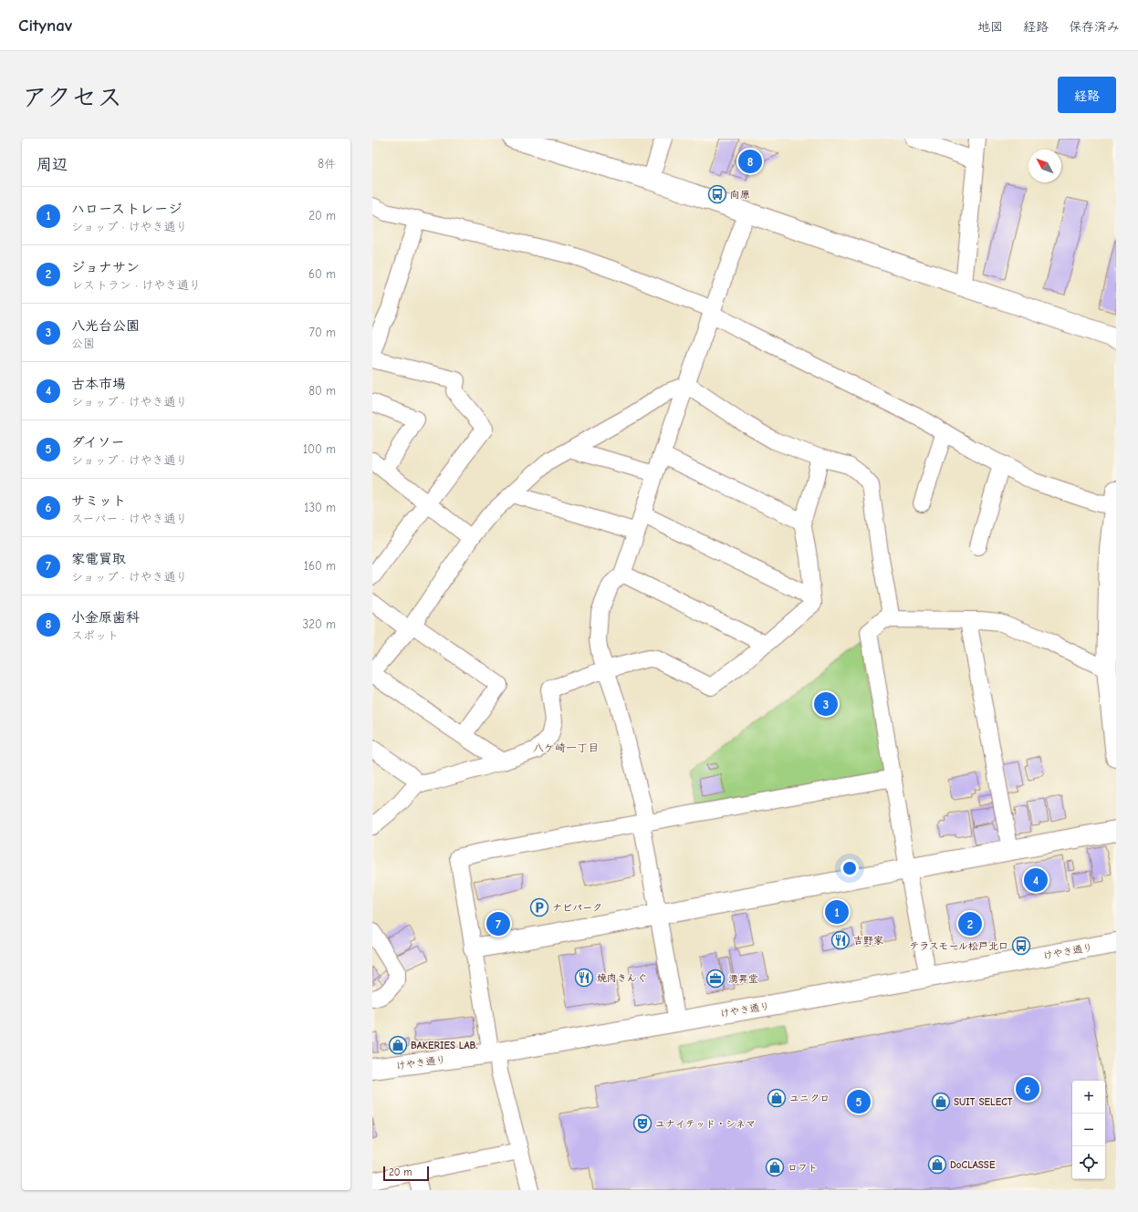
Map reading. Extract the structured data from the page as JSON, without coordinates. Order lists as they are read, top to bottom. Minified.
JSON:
{"streets":{"street":["けやき通り"]},"districts":["八ケ崎一丁目"],"places":{"bus stop":["向原","テラスモール松戸北口"],"parking":["ナビパーク"],"restaurant":["吉野家","焼肉きんぐ"],"office":["湧昇堂"],"shop":["BAKERIES LAB.","ユニクロ","SUIT SELECT","DoCLASSE","ロフト"],"theatre":["ユナイテッド・シネマ"]},"scale_bar":"20 m","north":"top left","page":{"header":"Citynav","nav":["地図","経路","保存済み"],"title":"アクセス","buttons":"経路","heading":["周辺","8件"],"pins":["8","3","4","1","2","7","6","5"],"list":[{"mark":"1","name":"ハローストレージ","note":"ショップ · けやき通り","value":"20 m"},{"mark":"2","name":"ジョナサン","note":"レストラン · けやき通り","value":"60 m"},{"mark":"3","name":"八光台公園","note":"公園","value":"70 m"},{"mark":"4","name":"古本市場","note":"ショップ · けやき通り","value":"80 m"},{"mark":"5","name":"ダイソー","note":"ショップ · けやき通り","value":"100 m"},{"mark":"6","name":"サミット","note":"スーパー · けやき通り","value":"130 m"},{"mark":"7","name":"家電買取","note":"ショップ · けやき通り","value":"160 m"},{"mark":"8","name":"小金原歯科","note":"スポット","value":"320 m"}],"map_buttons":["+","−"],"scale":"20 m"}}
